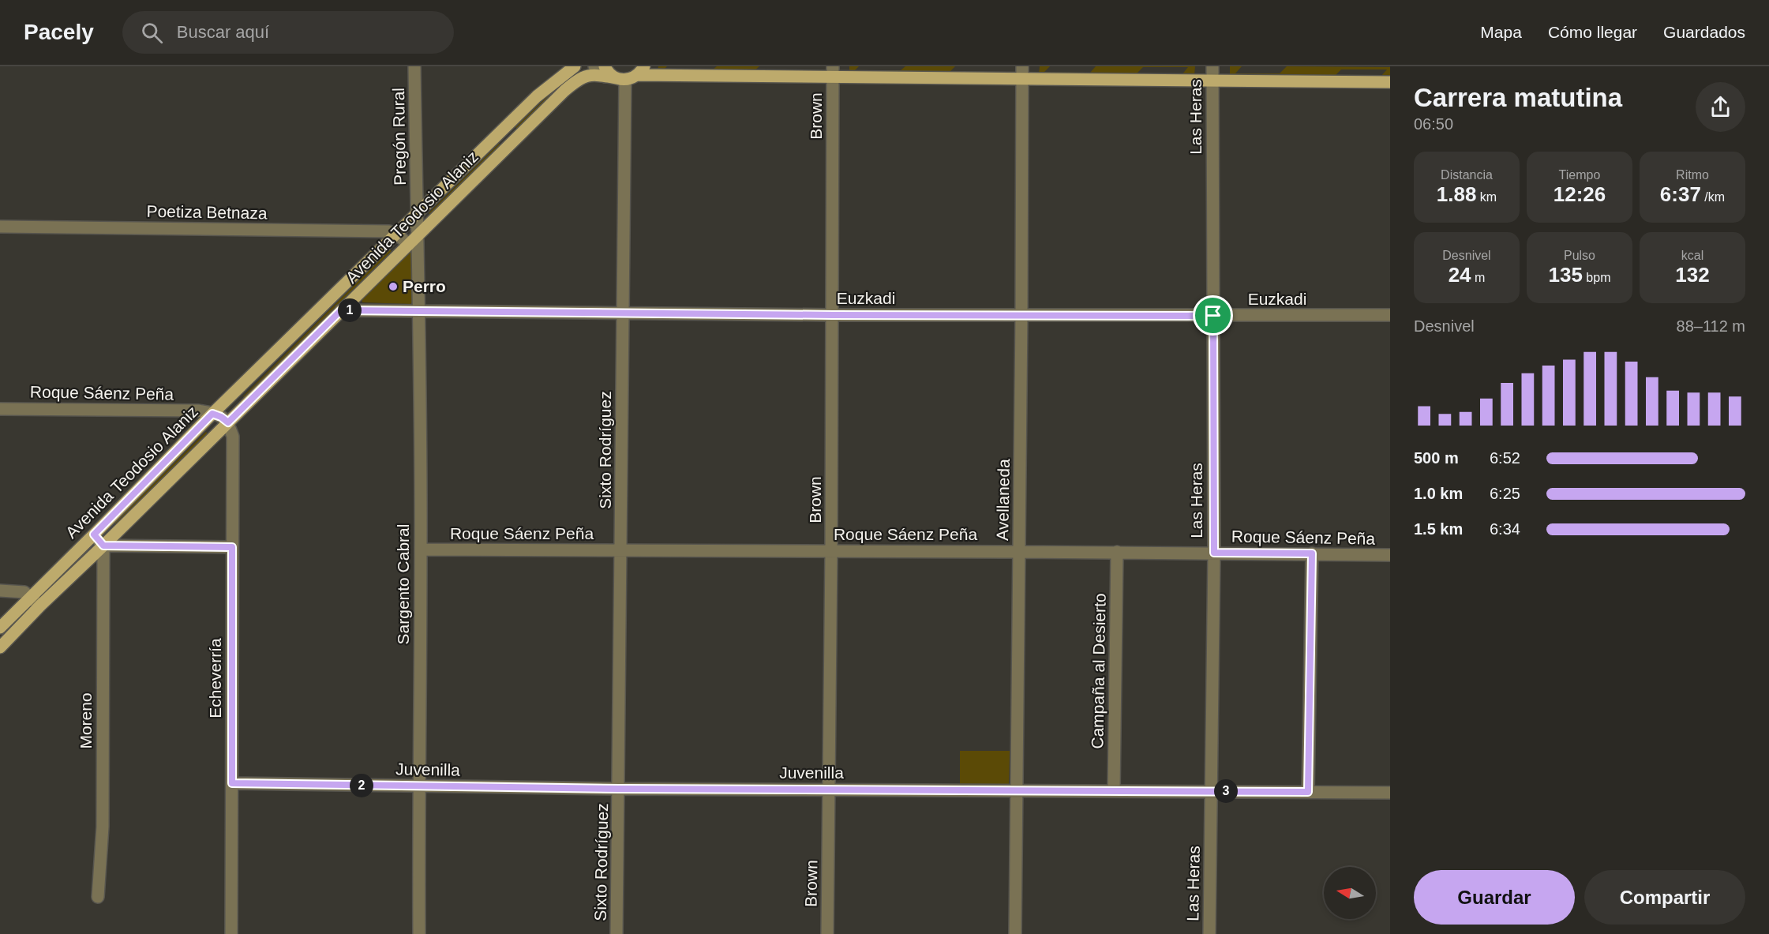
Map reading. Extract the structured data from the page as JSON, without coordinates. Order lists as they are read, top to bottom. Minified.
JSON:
{"streets":{"main road":["Avenida Teodosio Alaniz"],"street":["Brown","Las Heras","Pregón Rural","Poetiza Betnaza","Euzkadi","Roque Sáenz Peña","Sixto Rodríguez","Avellaneda","Sargento Cabral","Campaña al Desierto","Echeverría","Moreno","Juvenilla"]},"crossings":[["Brown","Euzkadi"],["Brown","Roque Sáenz Peña"],["Brown","Juvenilla"],["Las Heras","Euzkadi"],["Las Heras","Roque Sáenz Peña"],["Las Heras","Juvenilla"],["Pregón Rural","Avenida Teodosio Alaniz"],["Pregón Rural","Sargento Cabral"],["Poetiza Betnaza","Avenida Teodosio Alaniz"],["Avenida Teodosio Alaniz","Euzkadi"],["Avenida Teodosio Alaniz","Roque Sáenz Peña"],["Avenida Teodosio Alaniz","Sixto Rodríguez"],["Avenida Teodosio Alaniz","Sargento Cabral"],["Avenida Teodosio Alaniz","Echeverría"],["Avenida Teodosio Alaniz","Moreno"],["Euzkadi","Sixto Rodríguez"],["Euzkadi","Avellaneda"],["Euzkadi","Sargento Cabral"],["Roque Sáenz Peña","Sixto Rodríguez"],["Roque Sáenz Peña","Avellaneda"],["Roque Sáenz Peña","Sargento Cabral"],["Roque Sáenz Peña","Campaña al Desierto"],["Roque Sáenz Peña","Echeverría"],["Sixto Rodríguez","Juvenilla"],["Avellaneda","Juvenilla"],["Sargento Cabral","Juvenilla"],["Campaña al Desierto","Juvenilla"],["Echeverría","Juvenilla"]],"places":["Perro"],"north":"left","page":{"header":"Pacely","search":"Buscar aquí","nav":["Mapa","Cómo llegar","Guardados"],"heading":["Carrera matutina","06:50"],"stats":[["Distancia","1.88 km"],["Tiempo","12:26"],["Ritmo","6:37 /km"],["Desnivel","24 m"],["Pulso","135 bpm"],["kcal","132"]],"pins":["1","2","3"],"chart":["Desnivel","88–112 m"],"list":[{"name":"500 m","note":"6:52"},{"name":"1.0 km","note":"6:25"},{"name":"1.5 km","note":"6:34"}],"buttons":["Guardar","Compartir"]}}
